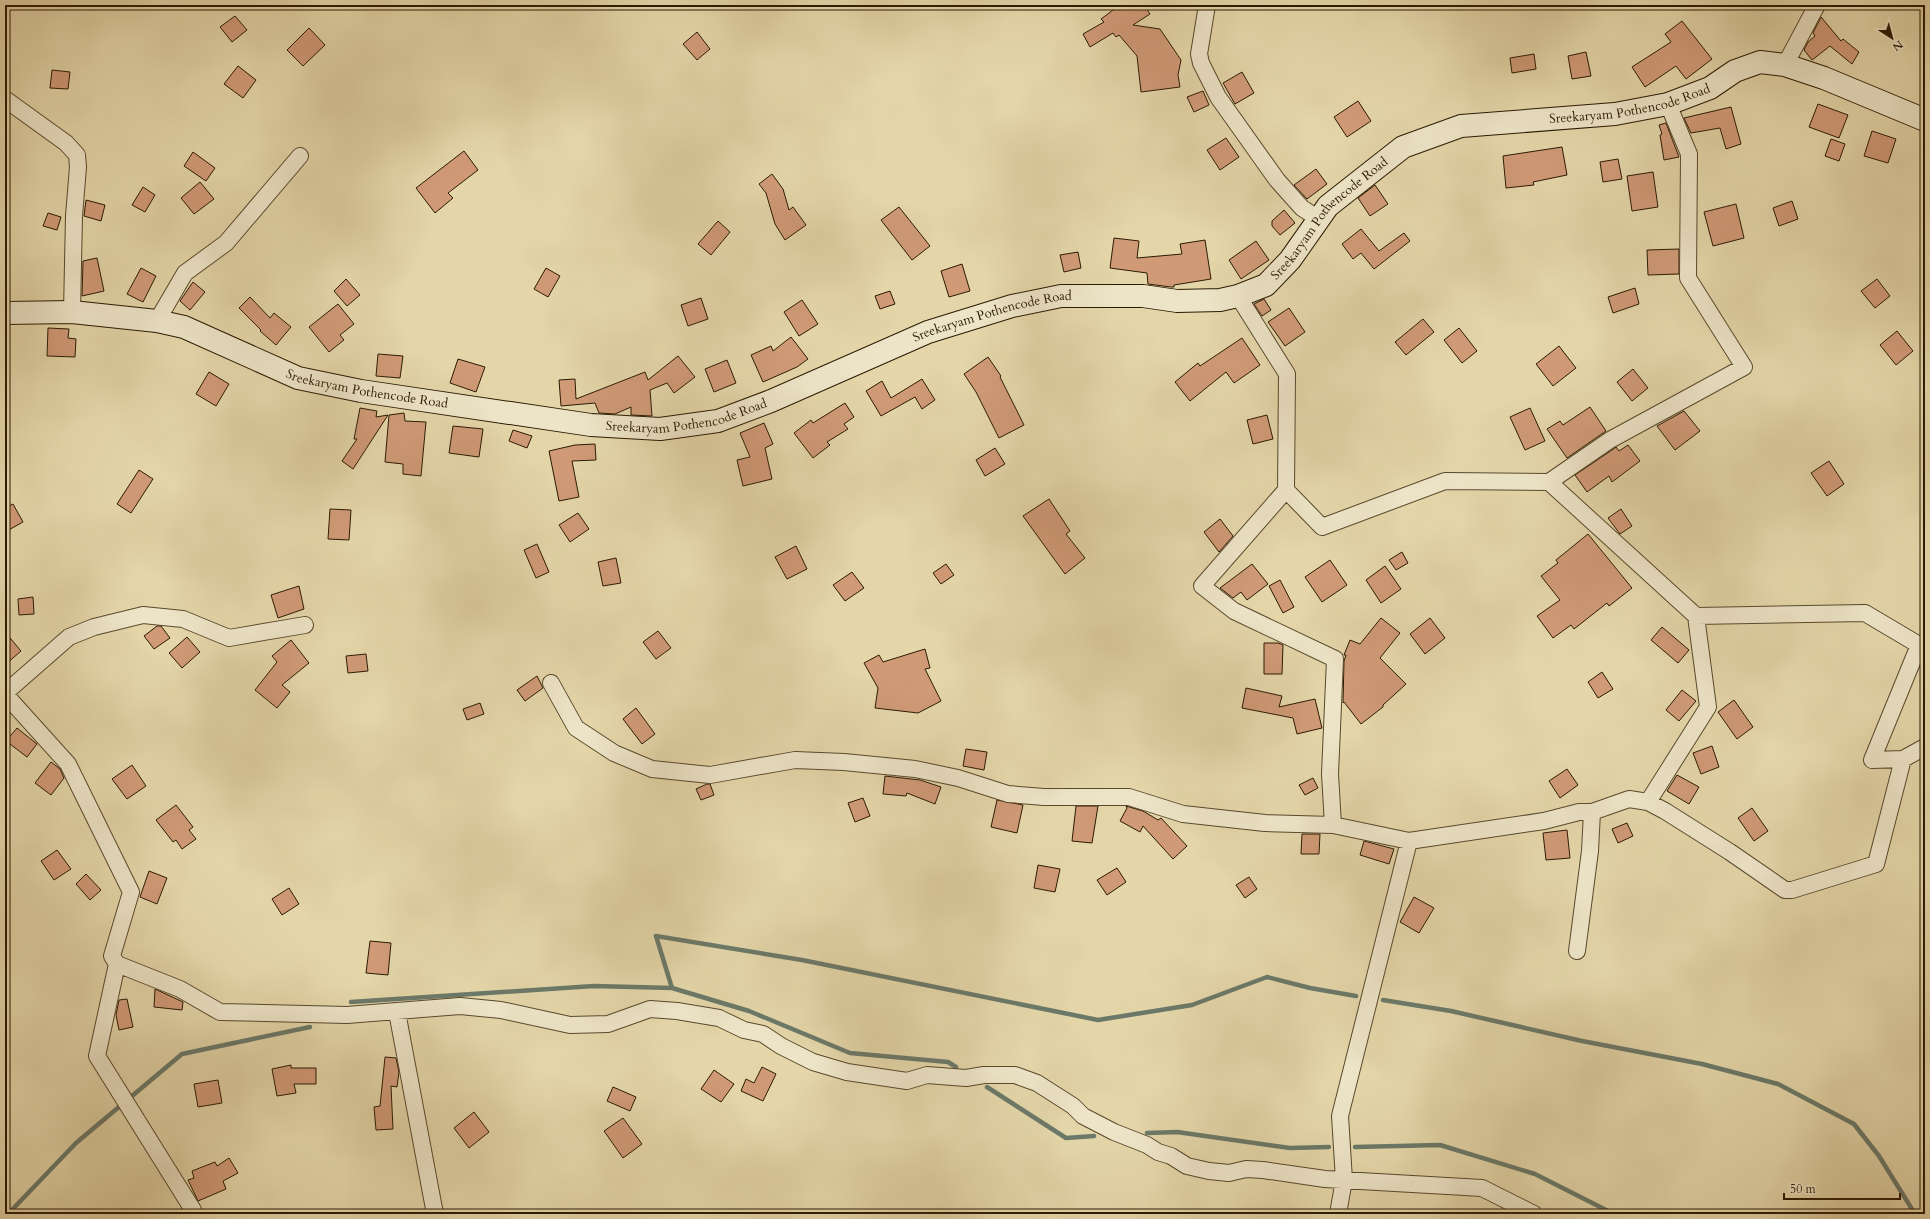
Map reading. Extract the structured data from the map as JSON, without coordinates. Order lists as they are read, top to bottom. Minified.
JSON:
{"streets":{"main road":["Sreekaryam Pothencode Road"]},"scale_bar":"50 m","north":"bottom right"}
